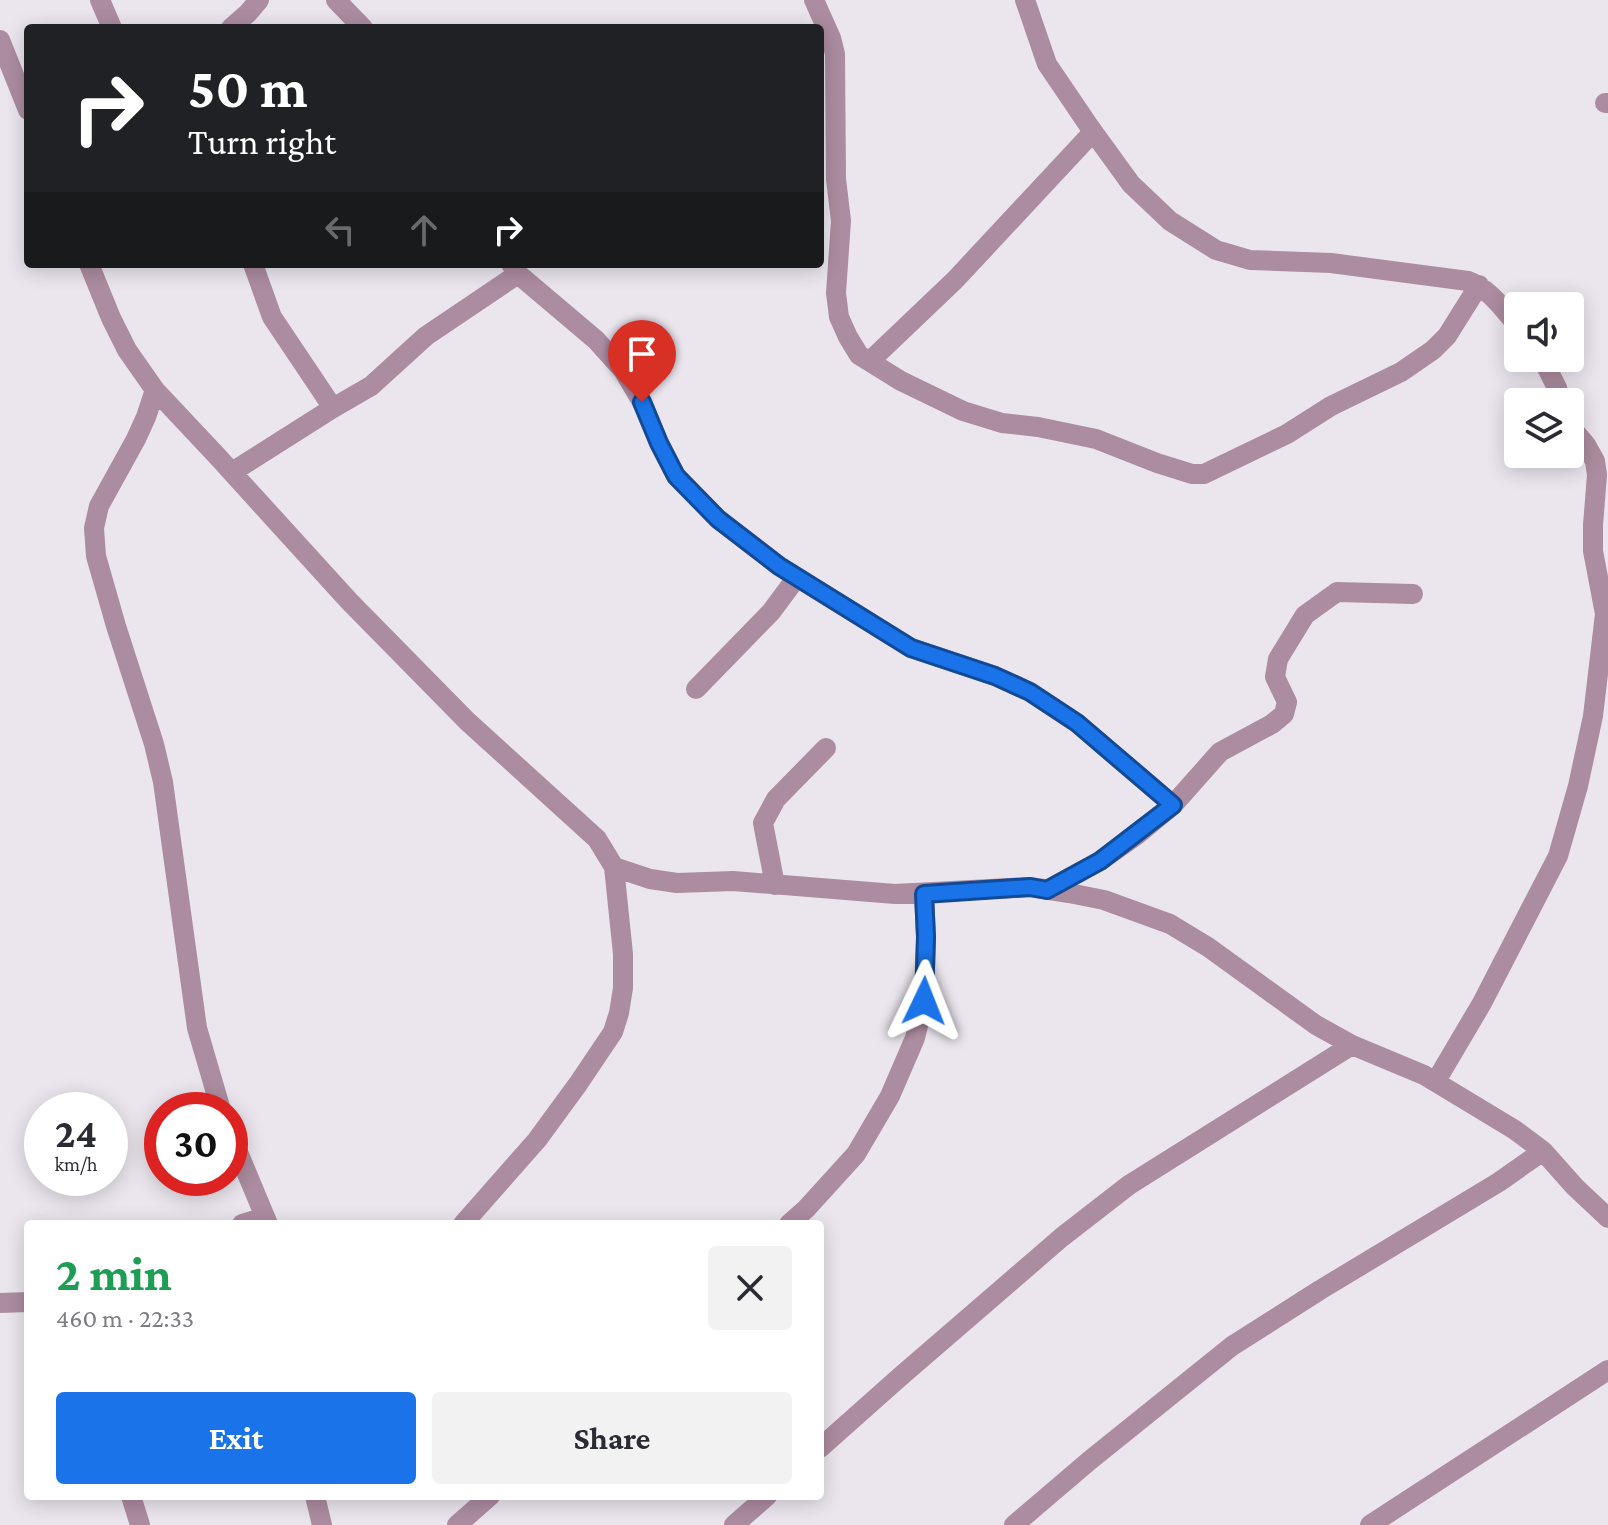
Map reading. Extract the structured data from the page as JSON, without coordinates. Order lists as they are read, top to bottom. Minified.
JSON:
{"page":{"turn":["50 m","Turn right"],"speed":"24 km/h","limit":"30","heading":["2 min","460 m · 22:33"],"buttons":["Exit","Share"]}}
